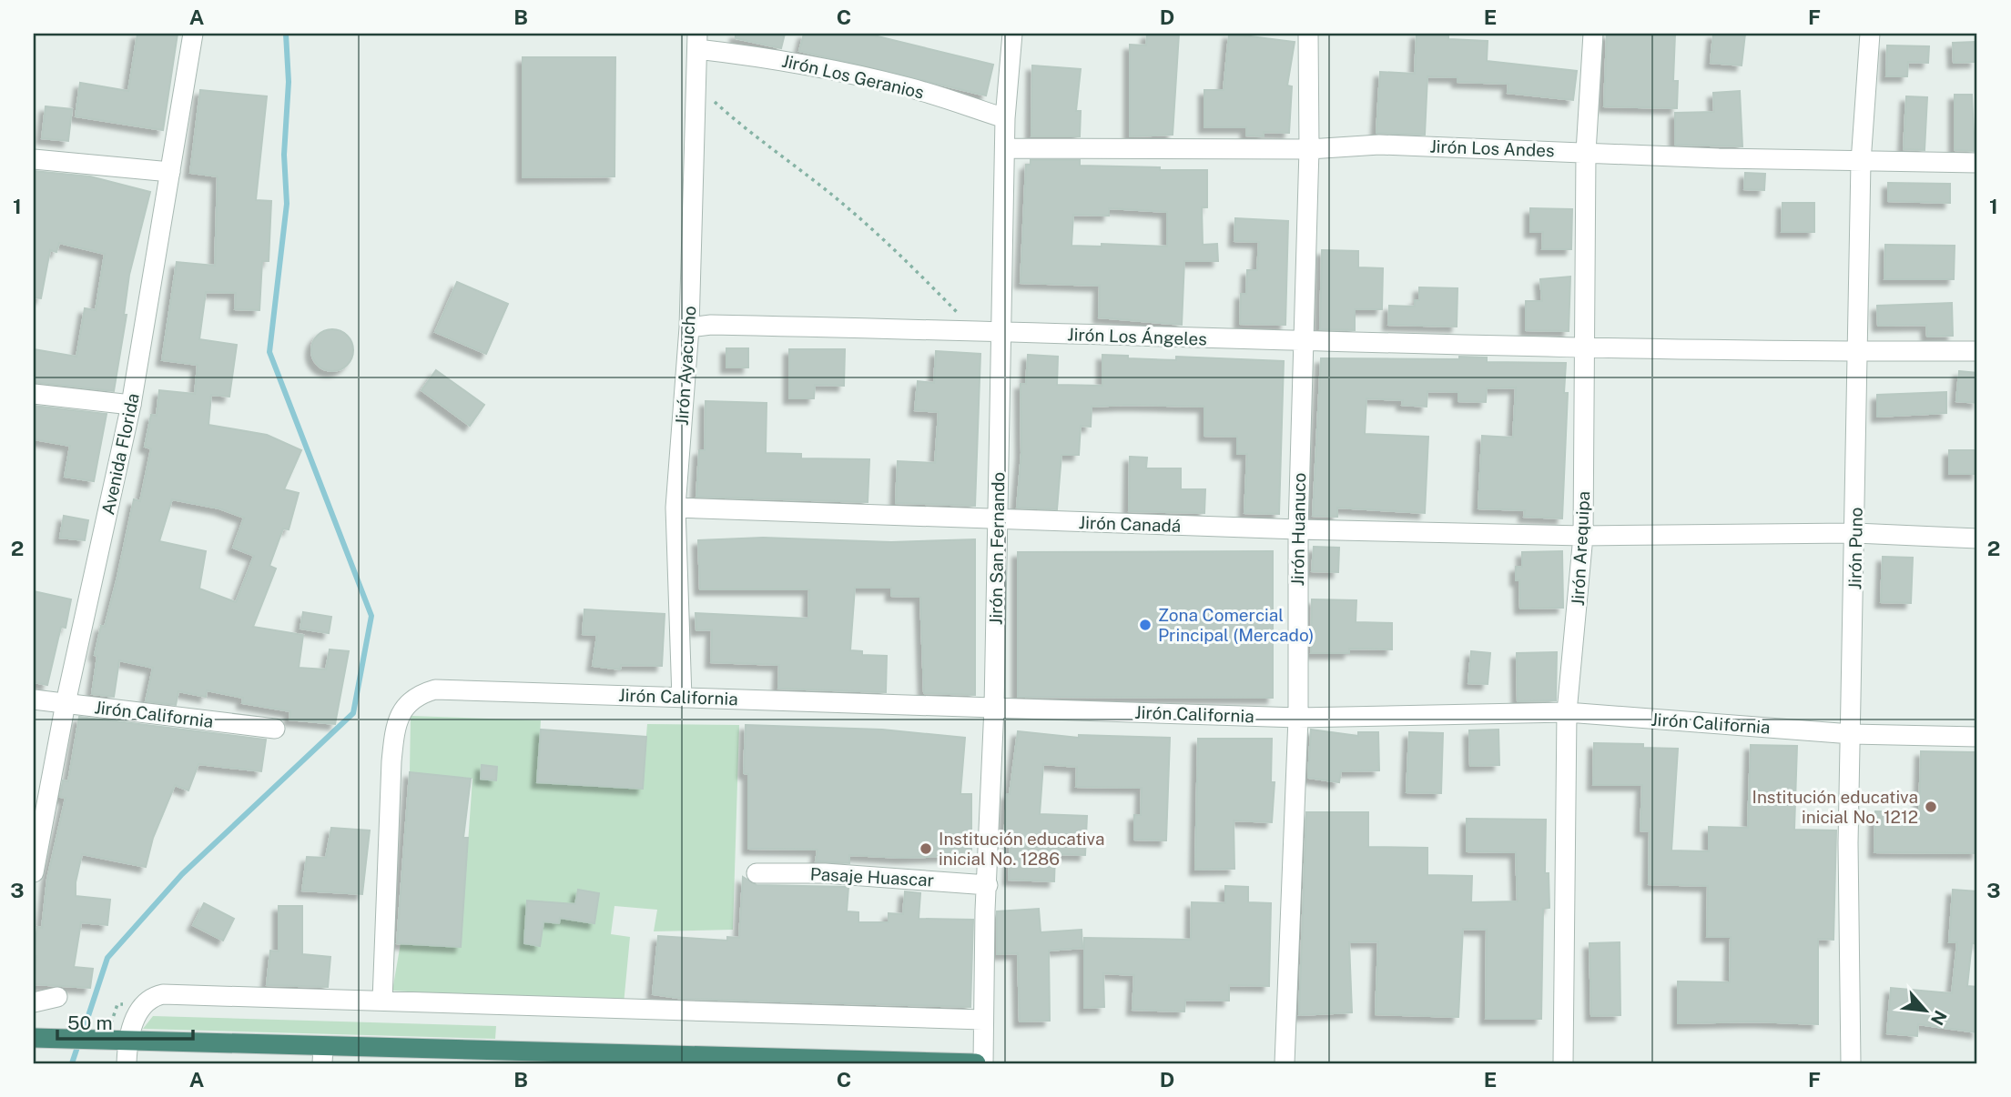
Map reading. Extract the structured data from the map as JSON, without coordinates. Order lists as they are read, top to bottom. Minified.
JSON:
{"streets":{"street":["Jirón Los Geranios","Jirón Los Andes","Jirón Los Ángeles","Jirón Ayacucho","Avenida Florida","Jirón Canadá","Jirón Huanuco","Jirón San Fernando","Jirón Arequipa","Jirón Puno","Jirón California","Pasaje Huascar"]},"crossings":[["Jirón Los Geranios","Jirón Ayacucho"],["Jirón Los Geranios","Jirón San Fernando"],["Jirón Los Andes","Jirón Huanuco"],["Jirón Los Andes","Jirón San Fernando"],["Jirón Los Andes","Jirón Arequipa"],["Jirón Los Andes","Jirón Puno"],["Jirón Los Ángeles","Jirón Ayacucho"],["Jirón Los Ángeles","Jirón Huanuco"],["Jirón Los Ángeles","Jirón San Fernando"],["Jirón Los Ángeles","Jirón Arequipa"],["Jirón Los Ángeles","Jirón Puno"],["Jirón Ayacucho","Jirón Canadá"],["Jirón Ayacucho","Jirón California"],["Avenida Florida","Jirón California"],["Jirón Canadá","Jirón Huanuco"],["Jirón Canadá","Jirón San Fernando"],["Jirón Canadá","Jirón Arequipa"],["Jirón Canadá","Jirón Puno"],["Jirón Huanuco","Jirón California"],["Jirón San Fernando","Jirón California"],["Jirón San Fernando","Pasaje Huascar"],["Jirón Arequipa","Jirón California"],["Jirón Puno","Jirón California"]],"places":["Zona Comercial Principal (Mercado)","Institución educativa inicial No. 1212","Institución educativa inicial No. 1286"],"scale_bar":"50 m","north":"bottom right","grid":{"columns":["A","B","C","D","E","F"],"rows":["1","2","3"]}}
